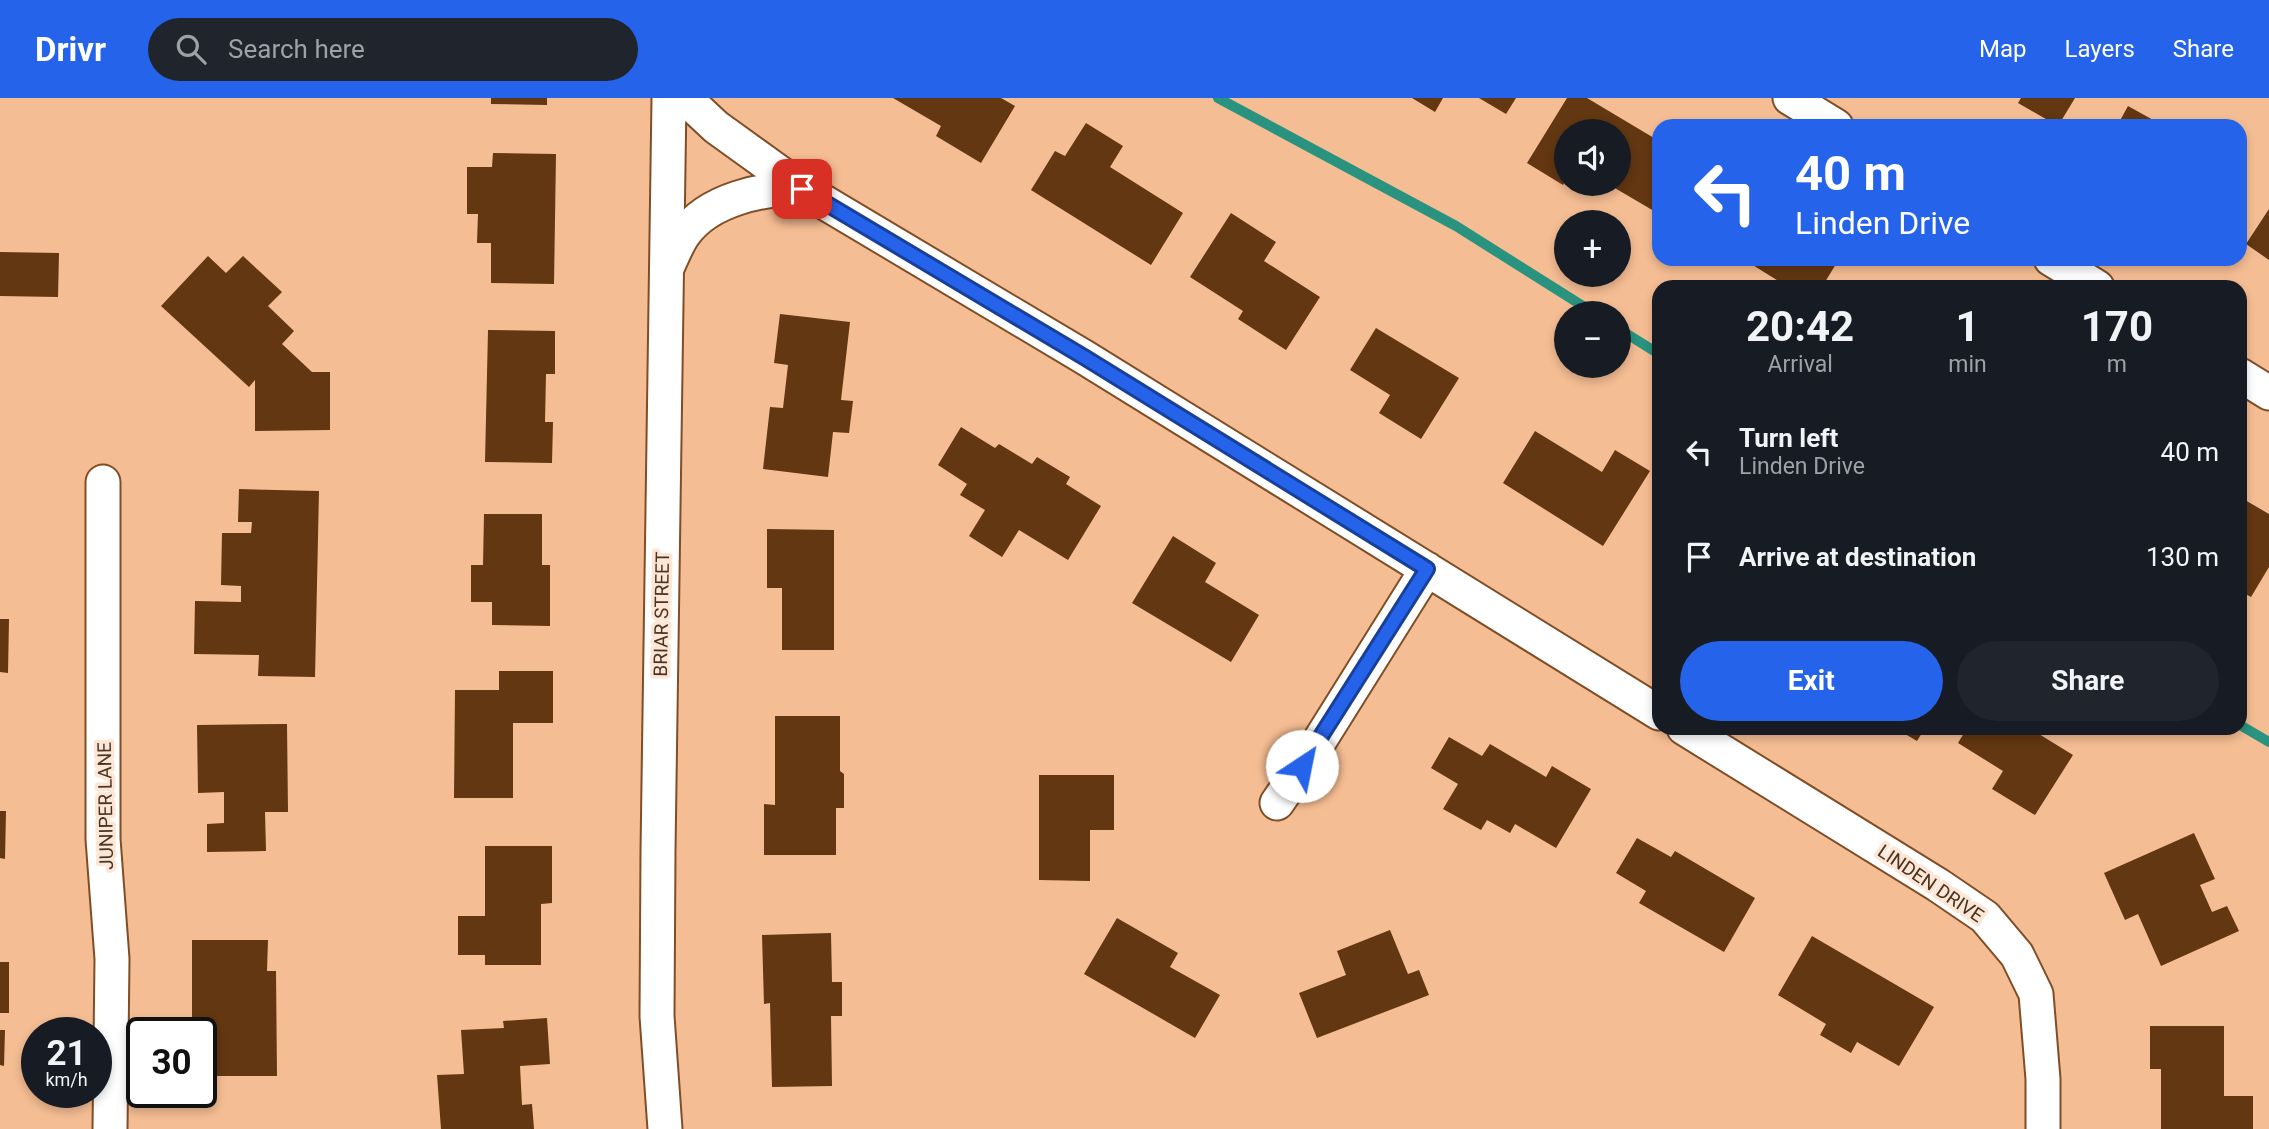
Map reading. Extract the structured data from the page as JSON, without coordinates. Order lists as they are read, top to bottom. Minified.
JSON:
{"streets":{"street":["BRIAR STREET","JUNIPER LANE","LINDEN DRIVE"]},"page":{"header":"Drivr","search":"Search here","nav":["Map","Layers","Share"],"map_buttons":["+","−"],"turn":["40 m","Linden Drive"],"eta":["20:42","Arrival","1","min","170","m"],"list":[{"name":"Turn left","note":"Linden Drive","value":"40 m"},{"name":"Arrive at destination","value":"130 m"}],"buttons":["Exit","Share"],"speed":"21 km/h","limit":"30"}}
